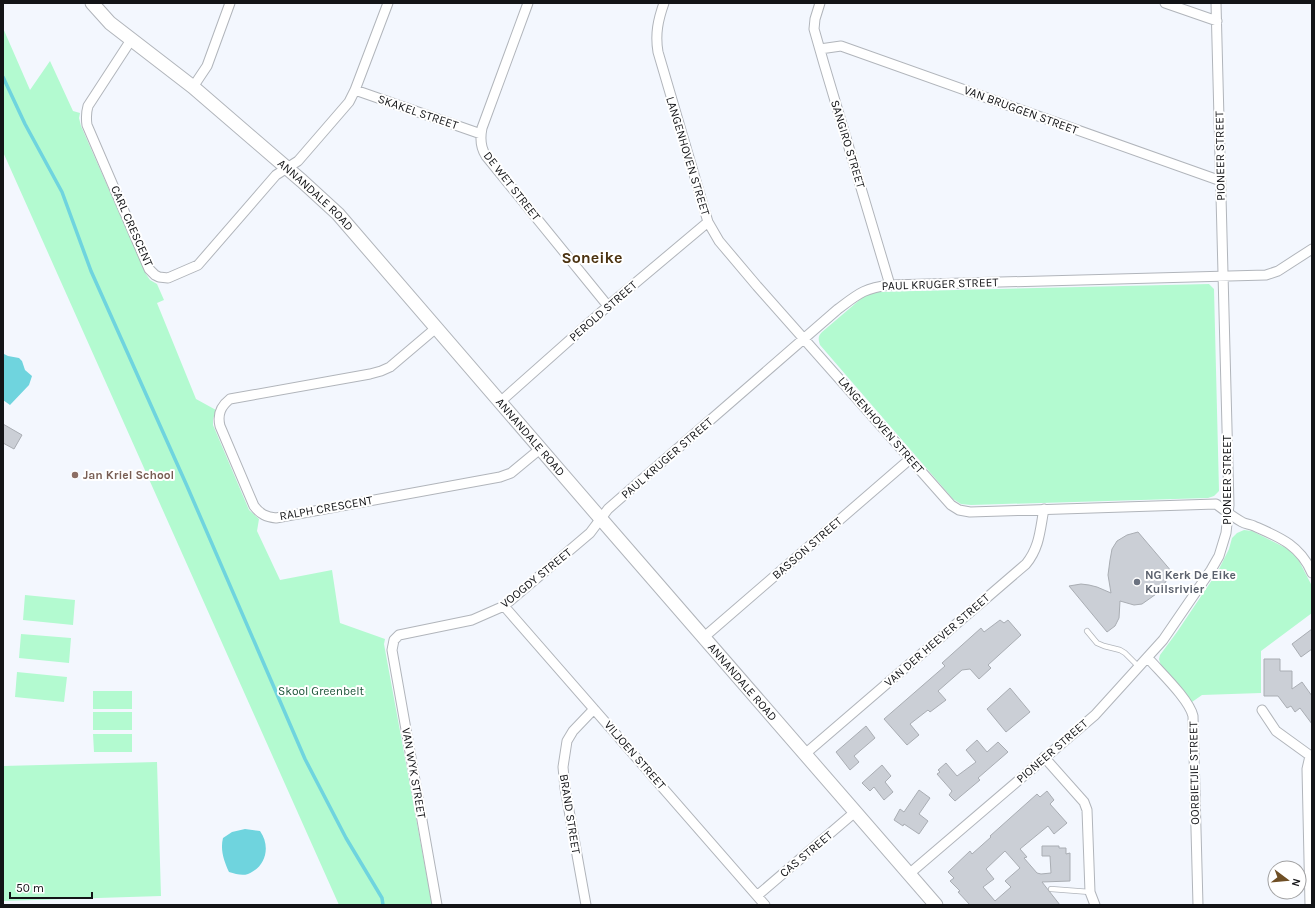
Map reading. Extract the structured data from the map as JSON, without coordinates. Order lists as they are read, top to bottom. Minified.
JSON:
{"streets":{"street":["VAN BRUGGEN STREET","SKAKEL STREET","SANGIRO STREET","LANGENHOVEN STREET","PIONEER STREET","DE WET STREET","ANNANDALE ROAD","CARL CRESCENT","PAUL KRUGER STREET","PEROLD STREET","RALPH CRESCENT","BASSON STREET","VOOGDY STREET","VAN DER HEEVER STREET","VILJOEN STREET","VAN WYK STREET","OORBIETJIE STREET","BRAND STREET","CAS STREET"]},"crossings":[["VAN BRUGGEN STREET","SANGIRO STREET"],["VAN BRUGGEN STREET","PIONEER STREET"],["SKAKEL STREET","DE WET STREET"],["SKAKEL STREET","CARL CRESCENT"],["SANGIRO STREET","PAUL KRUGER STREET"],["LANGENHOVEN STREET","PIONEER STREET"],["LANGENHOVEN STREET","PAUL KRUGER STREET"],["LANGENHOVEN STREET","PEROLD STREET"],["LANGENHOVEN STREET","BASSON STREET"],["LANGENHOVEN STREET","VAN DER HEEVER STREET"],["PIONEER STREET","ANNANDALE ROAD"],["PIONEER STREET","PAUL KRUGER STREET"],["PIONEER STREET","OORBIETJIE STREET"],["DE WET STREET","PEROLD STREET"],["ANNANDALE ROAD","CARL CRESCENT"],["ANNANDALE ROAD","PAUL KRUGER STREET"],["ANNANDALE ROAD","PEROLD STREET"],["ANNANDALE ROAD","RALPH CRESCENT"],["ANNANDALE ROAD","BASSON STREET"],["ANNANDALE ROAD","VOOGDY STREET"],["ANNANDALE ROAD","VAN DER HEEVER STREET"],["ANNANDALE ROAD","CAS STREET"],["PAUL KRUGER STREET","VOOGDY STREET"],["VOOGDY STREET","VILJOEN STREET"],["VOOGDY STREET","VAN WYK STREET"],["VILJOEN STREET","BRAND STREET"],["VILJOEN STREET","CAS STREET"]],"districts":["Soneike"],"parks":["Skool Greenbelt"],"places":["Jan Kriel School","NG Kerk De Eike Kuilsrivier"],"scale_bar":"50 m","north":"right"}
